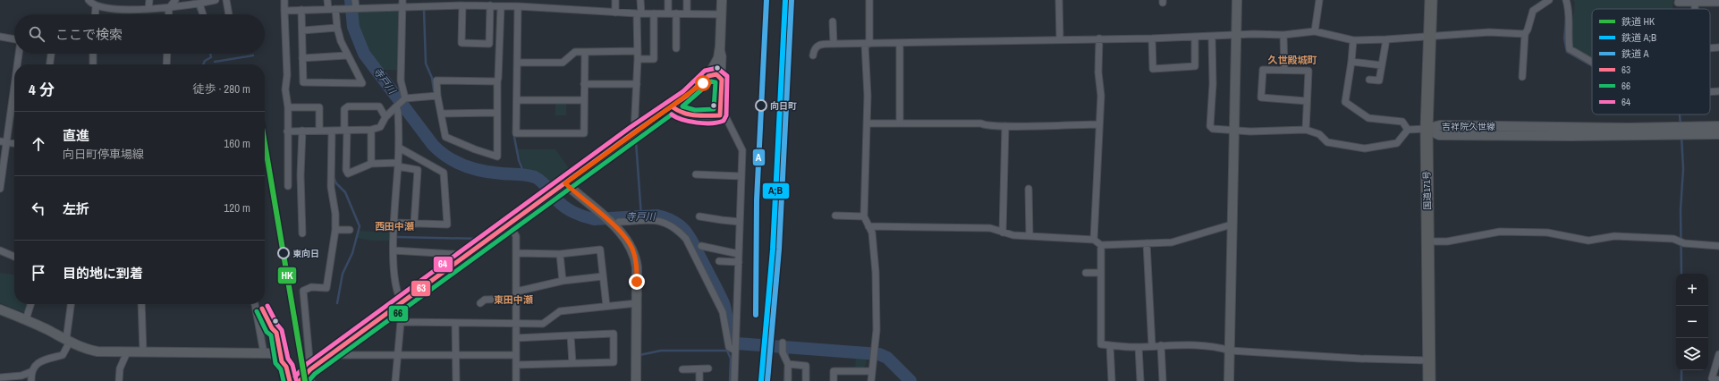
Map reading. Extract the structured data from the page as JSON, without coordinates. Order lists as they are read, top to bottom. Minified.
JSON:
{"streets":{"highway":["国道171号"],"street":["吉祥院久世線"]},"crossings":[["吉祥院久世線","国道171号"]],"districts":["久世殿城町","西田中瀬","東田中瀬"],"water":["寺戸川"],"places":["向日町","東向日"],"lines":["rail line A;B","rail line A","transit line 64","transit line 63","transit line 66","rail line HK"],"legend":["鉄道 HK","鉄道 A;B","鉄道 A","63","66","64"],"page":{"search":"ここで検索","heading":["4 分","徒歩 · 280 m"],"list":[["直進","向日町停車場線","160 m"],["左折","120 m"],"目的地に到着"],"map_buttons":["+","−"]}}
